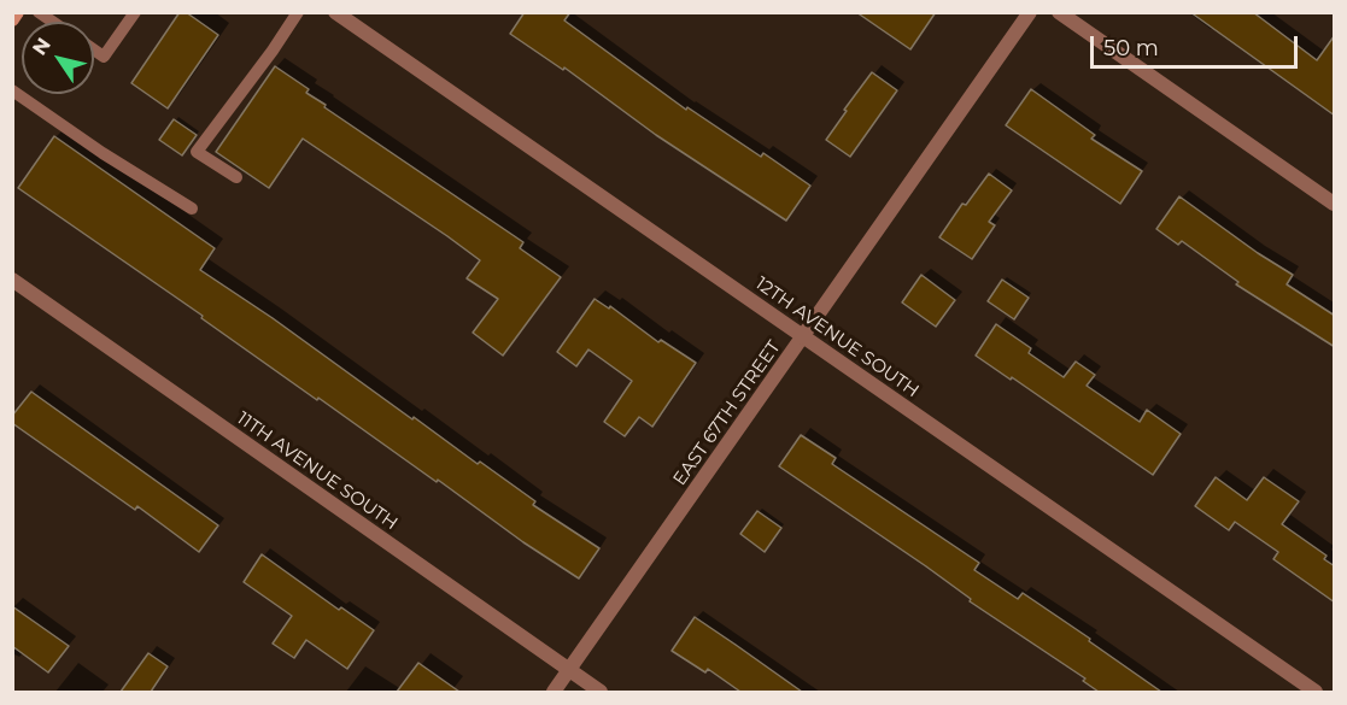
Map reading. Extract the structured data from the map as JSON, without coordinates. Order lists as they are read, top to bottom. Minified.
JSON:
{"streets":{"street":["12TH AVENUE SOUTH","EAST 67TH STREET","11TH AVENUE SOUTH"]},"crossings":[["12TH AVENUE SOUTH","EAST 67TH STREET"],["EAST 67TH STREET","11TH AVENUE SOUTH"]],"scale_bar":"50 m","north":"top left"}
